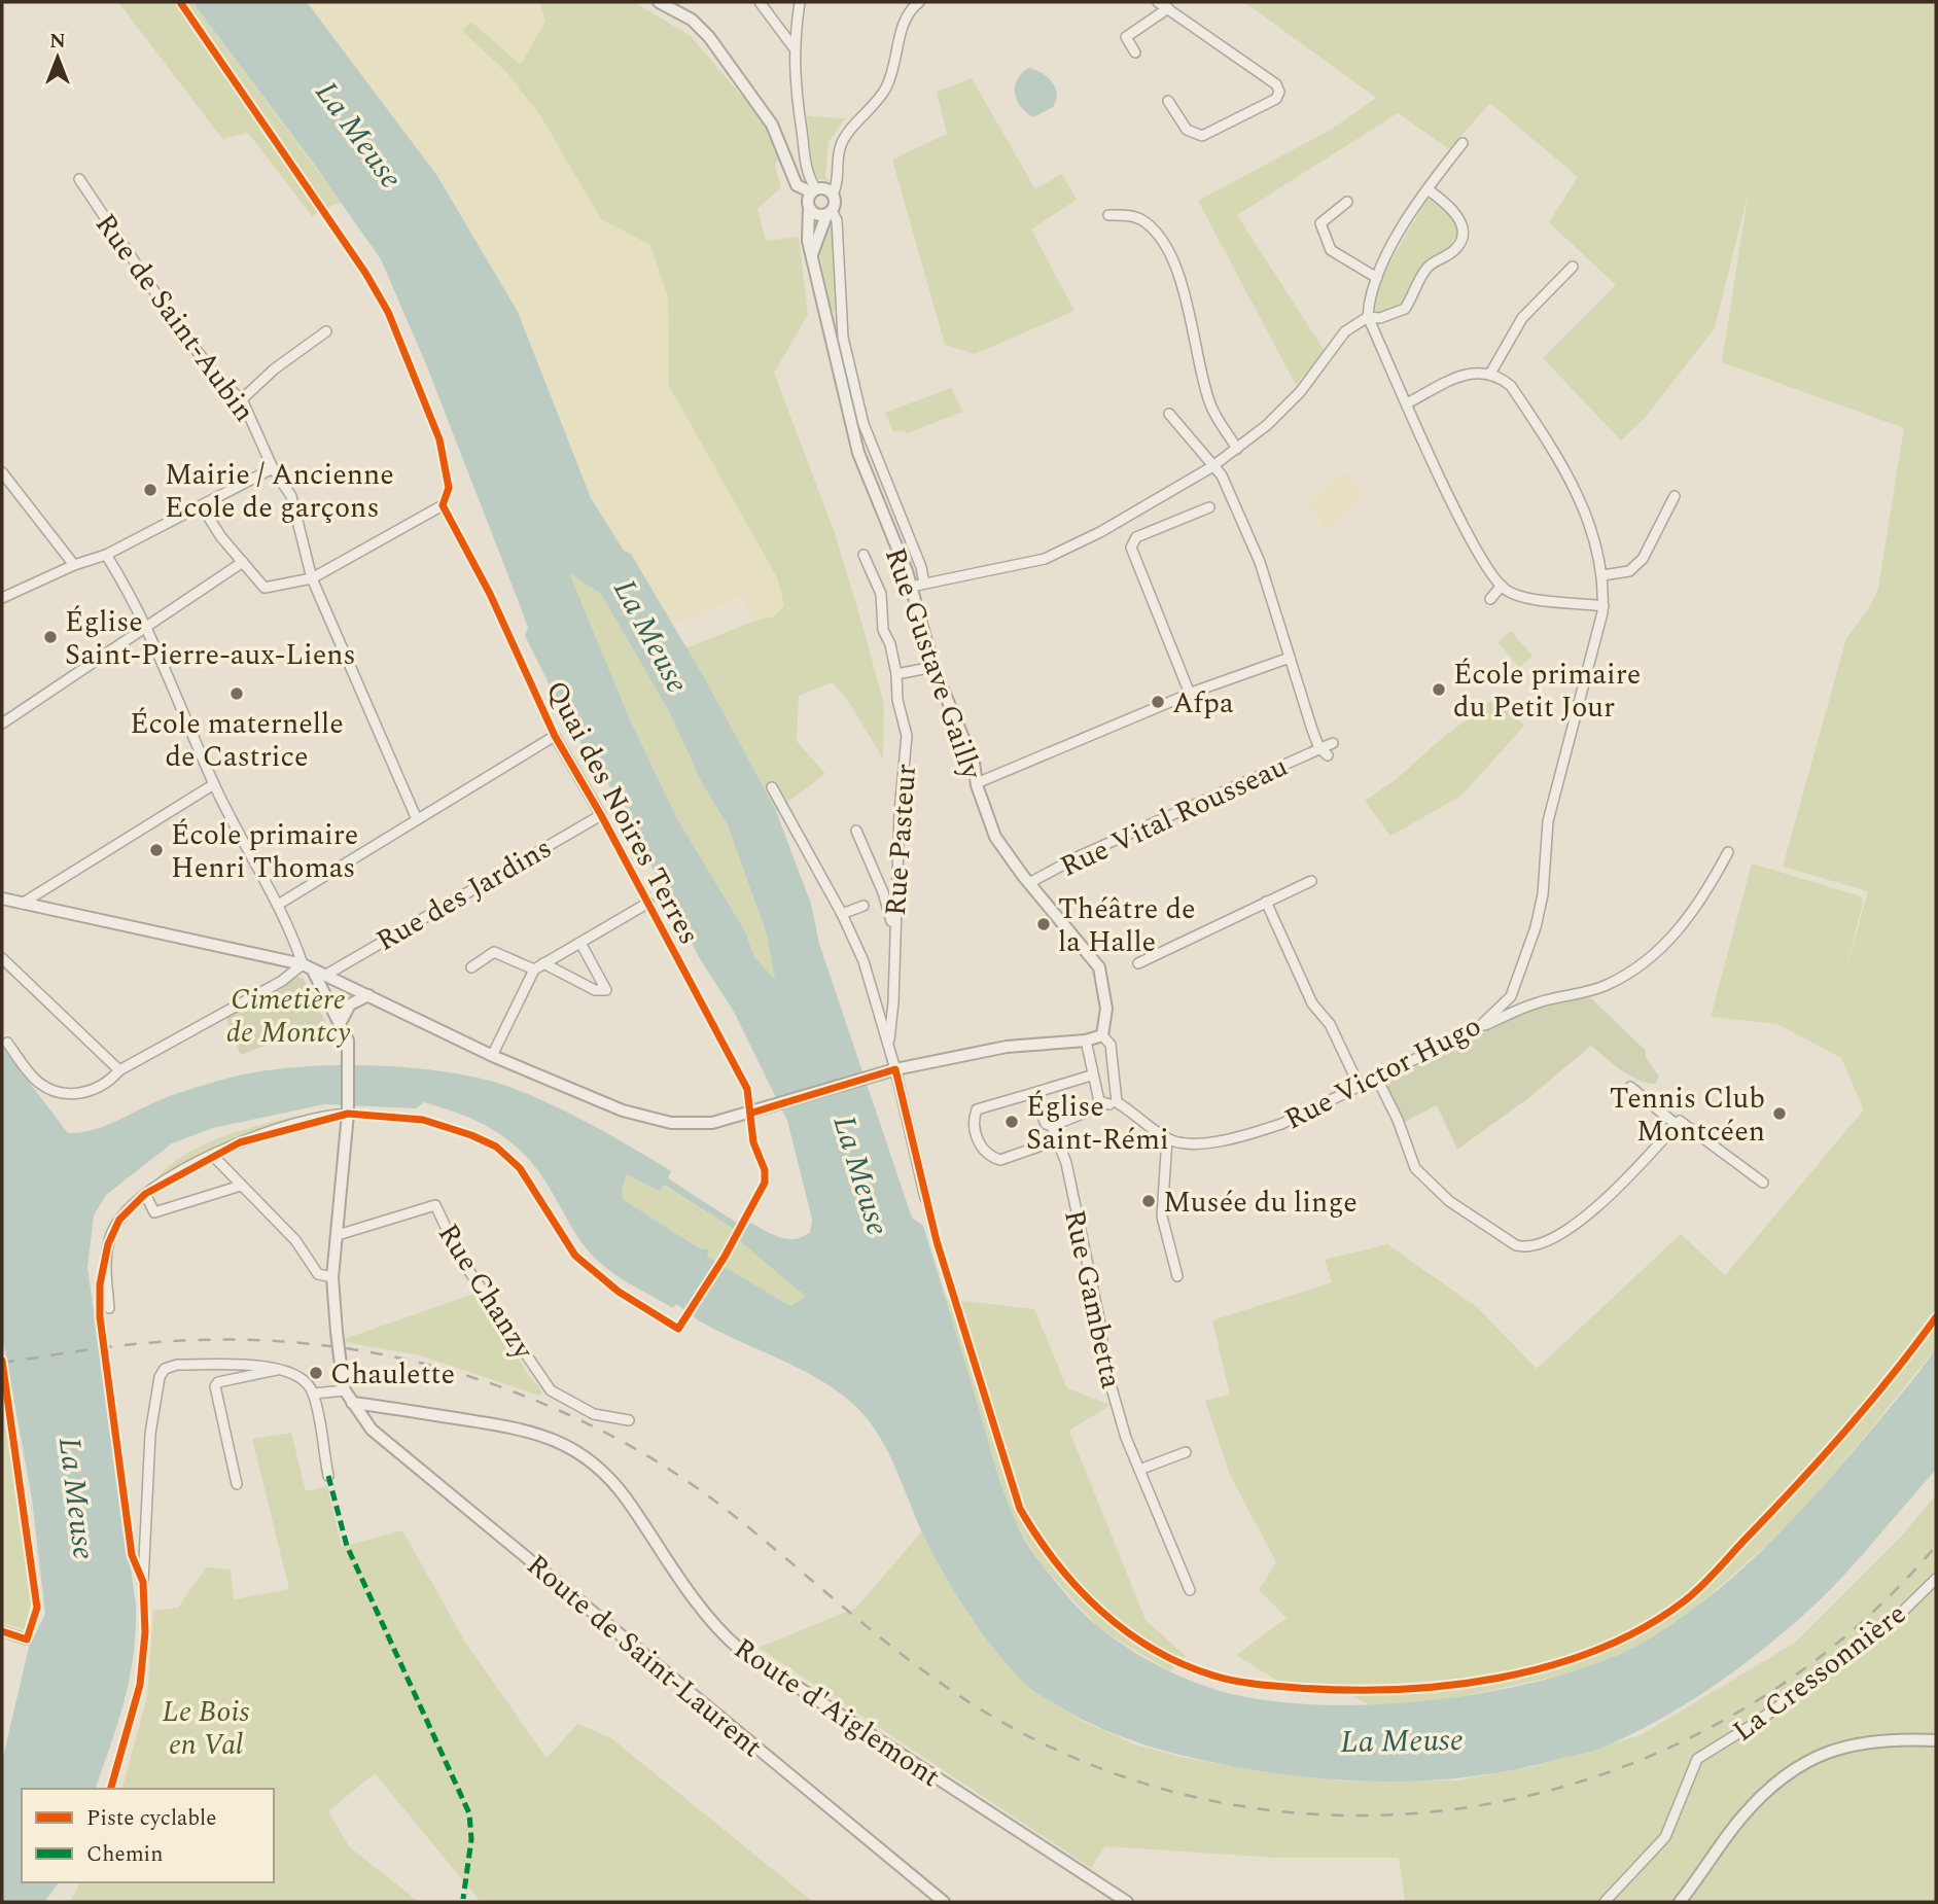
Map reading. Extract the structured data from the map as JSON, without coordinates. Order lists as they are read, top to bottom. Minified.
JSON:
{"streets":{"street":["Rue de Saint-Aubin","Rue Gustave Gailly","Quai des Noires Terres","Rue Vital Rousseau","Rue Pasteur","Rue des Jardins","Rue Victor Hugo","Rue Chanzy","Rue Gambetta","Route de Saint-Laurent","La Cressonnière","Route d'Aiglemont"]},"crossings":[["Rue de Saint-Aubin","Quai des Noires Terres"],["Rue Gustave Gailly","Rue Vital Rousseau"],["Quai des Noires Terres","Rue des Jardins"],["Route de Saint-Laurent","Route d'Aiglemont"]],"water":["La Meuse"],"parks":["Cimetière de Montcy","Le Bois en Val"],"places":["Mairie / Ancienne Ecole de garçons","Église Saint-Pierre-aux-Liens","École primaire du Petit Jour","École maternelle de Castrice","Afpa","École primaire Henri Thomas","Théâtre de la Halle","Tennis Club Montcéen","Église Saint-Rémi","Musée du linge","Chaulette"],"legend":["Piste cyclable","Chemin"],"north":"top"}
